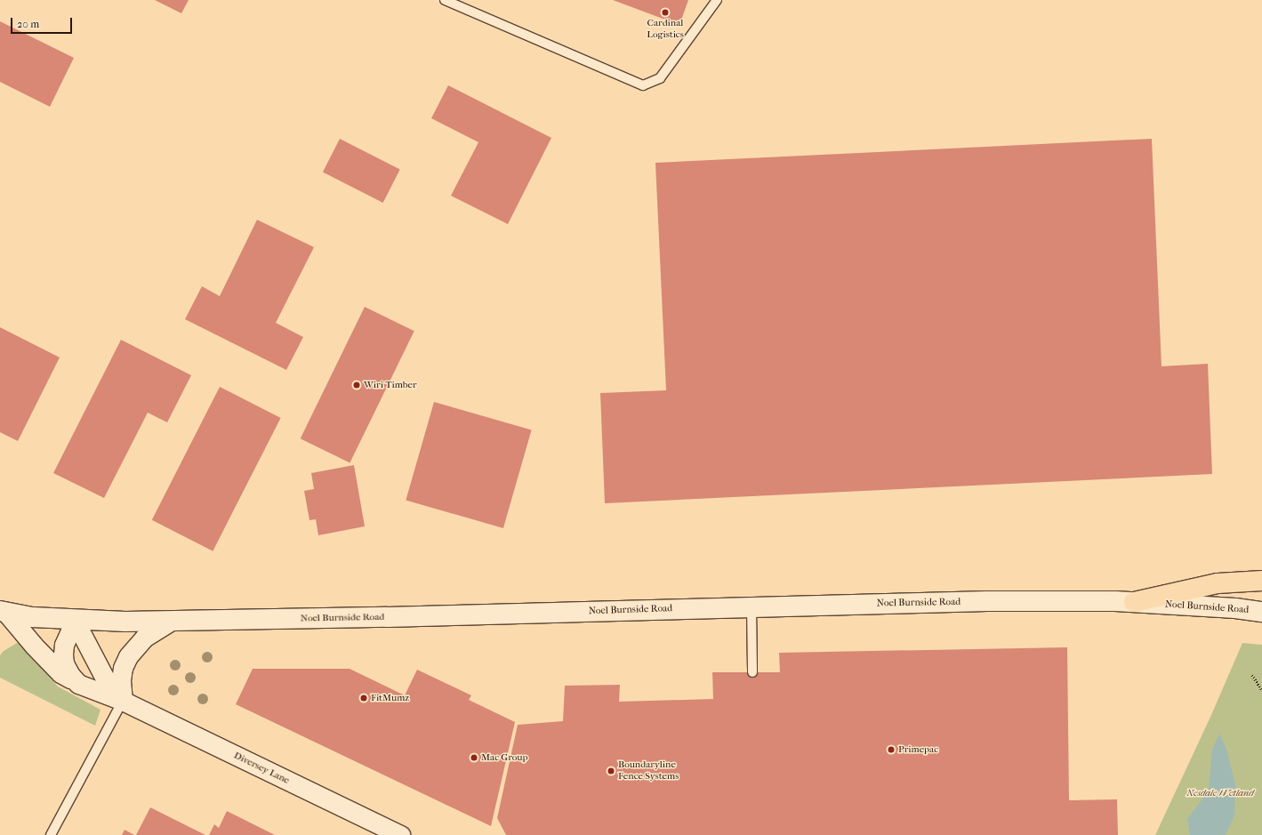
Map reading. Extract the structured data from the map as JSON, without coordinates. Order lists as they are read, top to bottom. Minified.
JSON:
{"streets":{"main road":["Noel Burnside Road"],"street":["Diversey Lane"]},"crossings":[["Noel Burnside Road","Diversey Lane"]],"parks":["Nesdale Wetland"],"places":["Cardinal Logistics","Wiri Timber","FitMumz","Primepac","Mac Group","Boundaryline Fence Systems"],"scale_bar":"20 m"}
